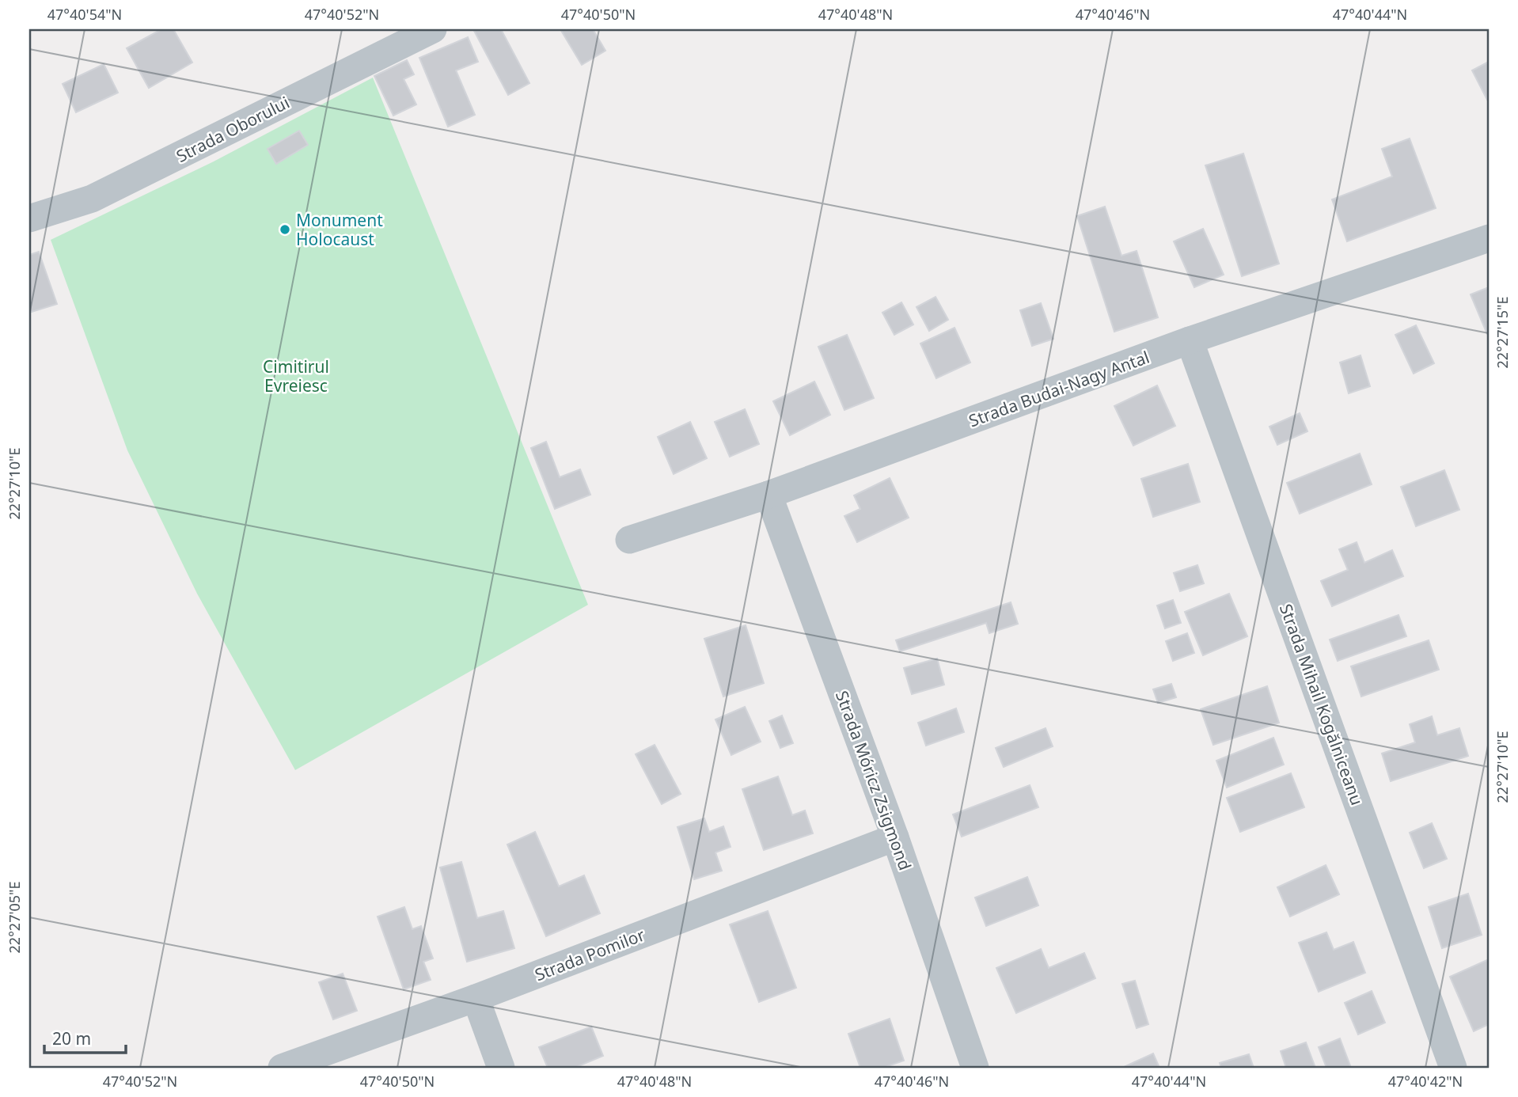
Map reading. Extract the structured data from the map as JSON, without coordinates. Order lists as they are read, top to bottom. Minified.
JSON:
{"streets":{"street":["Strada Oborului","Strada Budai-Nagy Antal","Strada Mihail Kogălniceanu","Strada Móricz Zsigmond","Strada Pomilor"]},"crossings":[["Strada Budai-Nagy Antal","Strada Mihail Kogălniceanu"],["Strada Budai-Nagy Antal","Strada Móricz Zsigmond"],["Strada Móricz Zsigmond","Strada Pomilor"]],"parks":["Cimitirul Evreiesc"],"places":["Monument Holocaust"],"scale_bar":"20 m","coordinates":["47°40'54\"N","47°40'52\"N","47°40'50\"N","47°40'48\"N","47°40'46\"N","47°40'44\"N","22°27'15\"E","22°27'10\"E","22°27'05\"E","47°40'42\"N"]}
